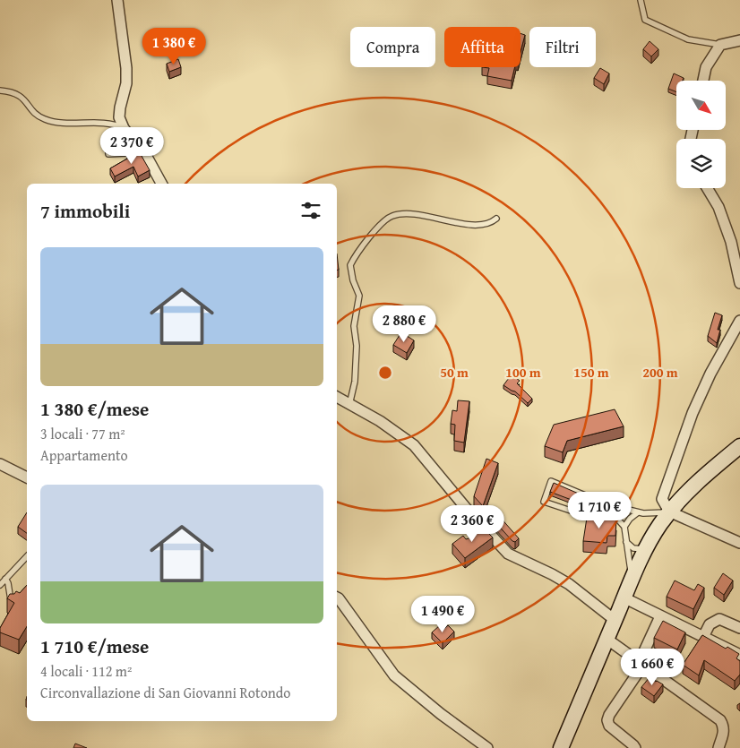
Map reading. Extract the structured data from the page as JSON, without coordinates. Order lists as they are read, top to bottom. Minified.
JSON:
{"north":"bottom right","page":{"chip":["Compra","Affitta","Filtri"],"price":["1 380 €","2 370 €","2 880 €","1 710 €","2 360 €","1 490 €","1 660 €"],"heading":"7 immobili","list":[{"name":"1 380 €/mese","note":"3 locali · 77 m² · Appartamento"},{"name":"1 710 €/mese","note":"4 locali · 112 m² · Circonvallazione di San Giovanni Rotondo"}]},"rings":["50 m","100 m","150 m","200 m"]}
